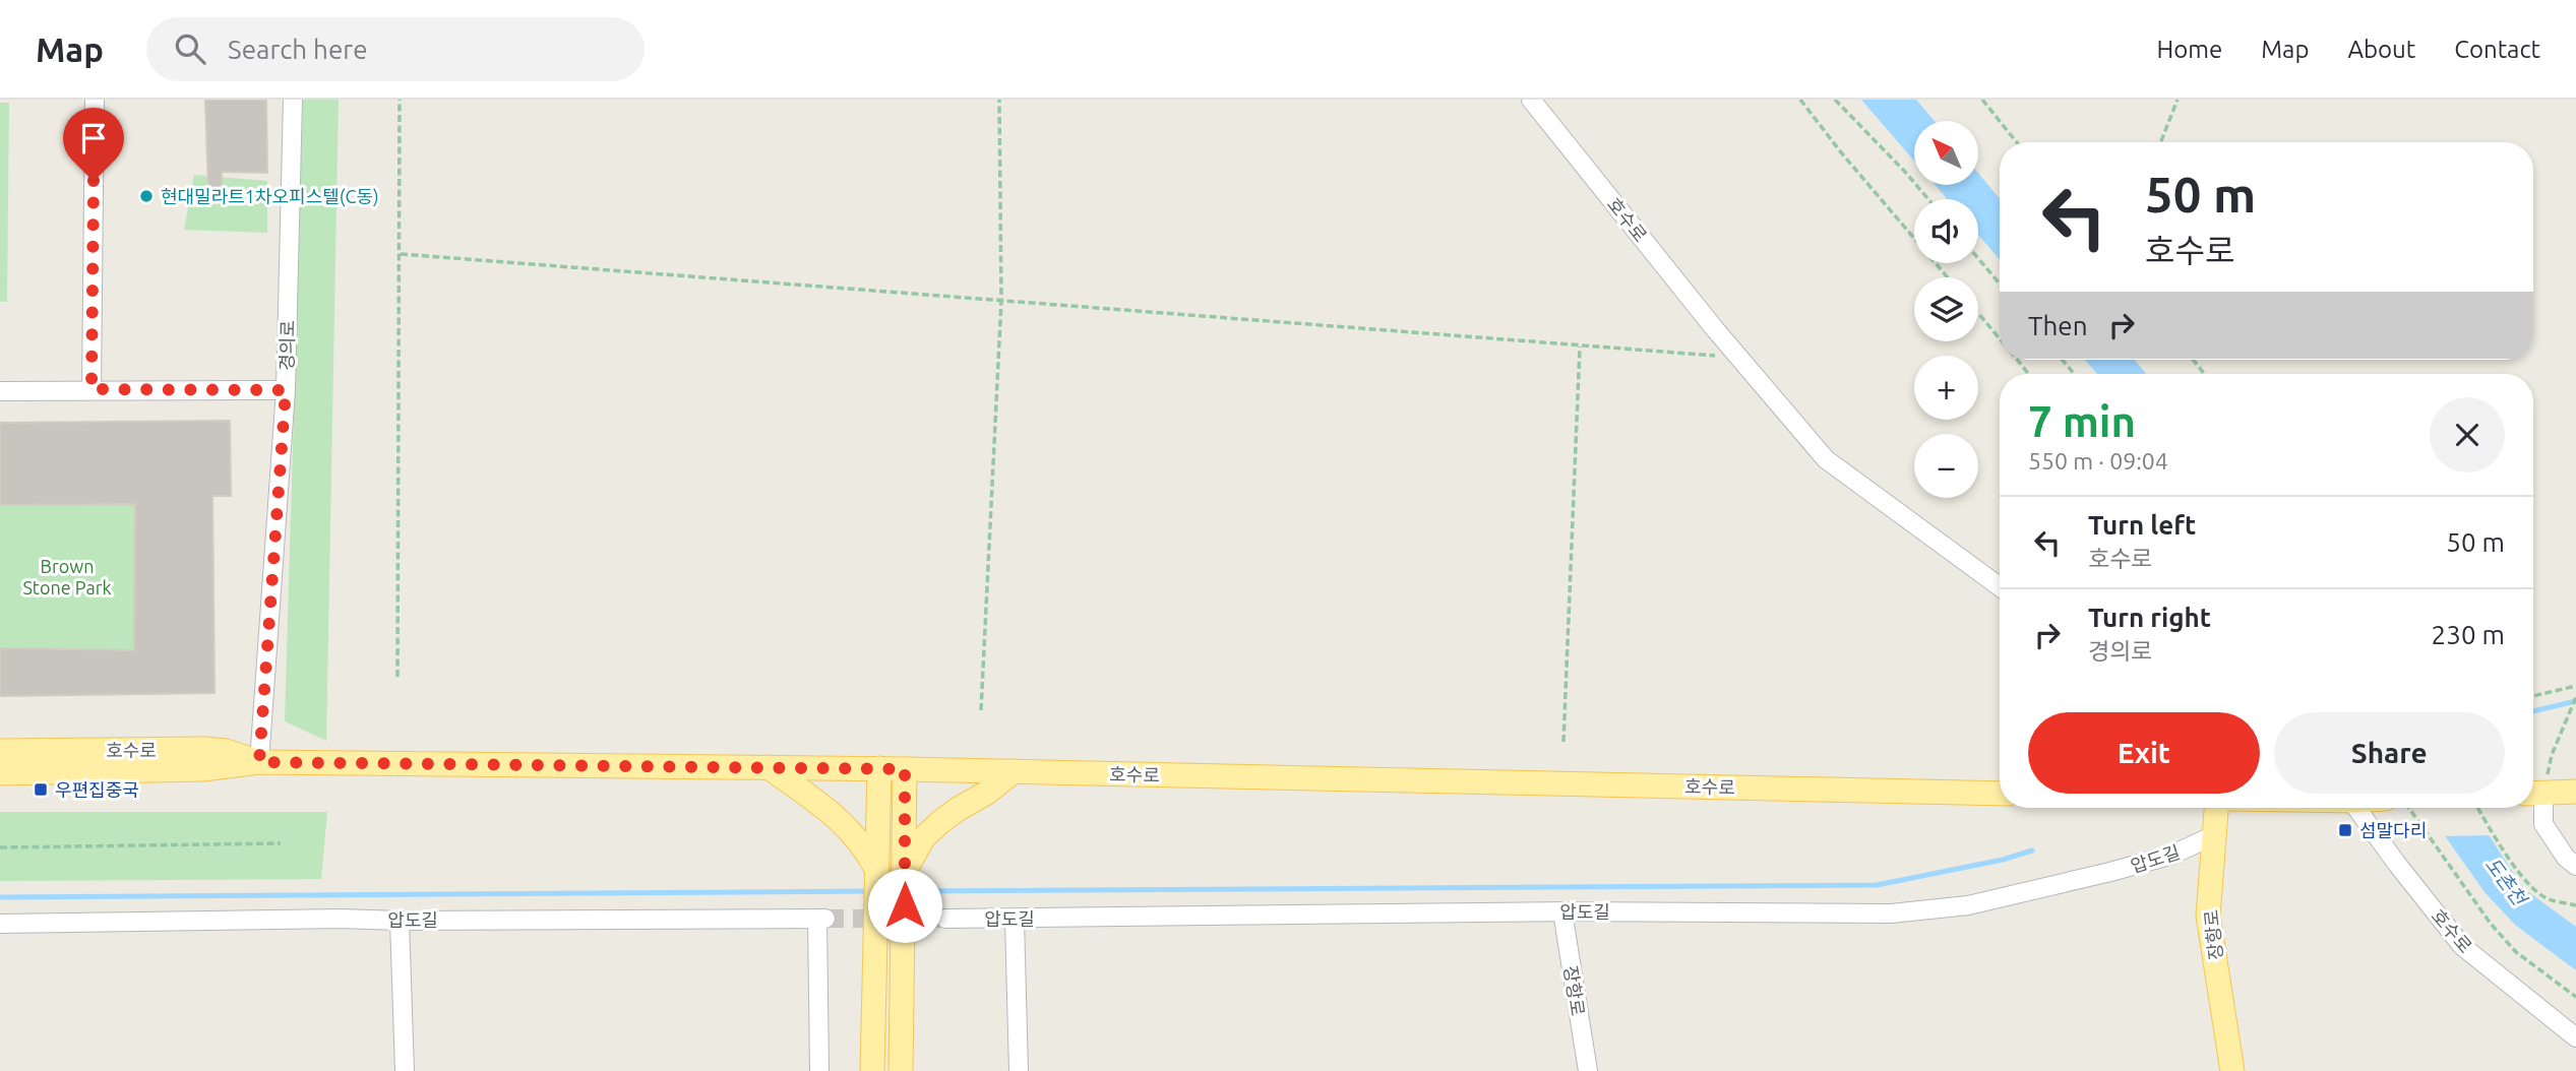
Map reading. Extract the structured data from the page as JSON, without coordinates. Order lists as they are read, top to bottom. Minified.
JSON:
{"streets":{"main road":["호수로","장항로"],"street":["경의로","압도길"]},"crossings":[["호수로","경의로"],["압도길","장항로"]],"water":["도촌천"],"parks":["Brown Stone Park"],"places":{"other":["현대밀라트1차오피스텔(C동)"],"transit":["우편집중국","섬말다리"]},"north":"top left","page":{"header":"Map","search":"Search here","nav":["Home","Map","About","Contact"],"map_buttons":["+","−"],"turn":["50 m","호수로"],"then":"Then","heading":["7 min","550 m · 09:04"],"list":[{"name":"Turn left","note":"호수로","value":"50 m"},{"name":"Turn right","note":"경의로","value":"230 m"}],"buttons":["Exit","Share"]}}
